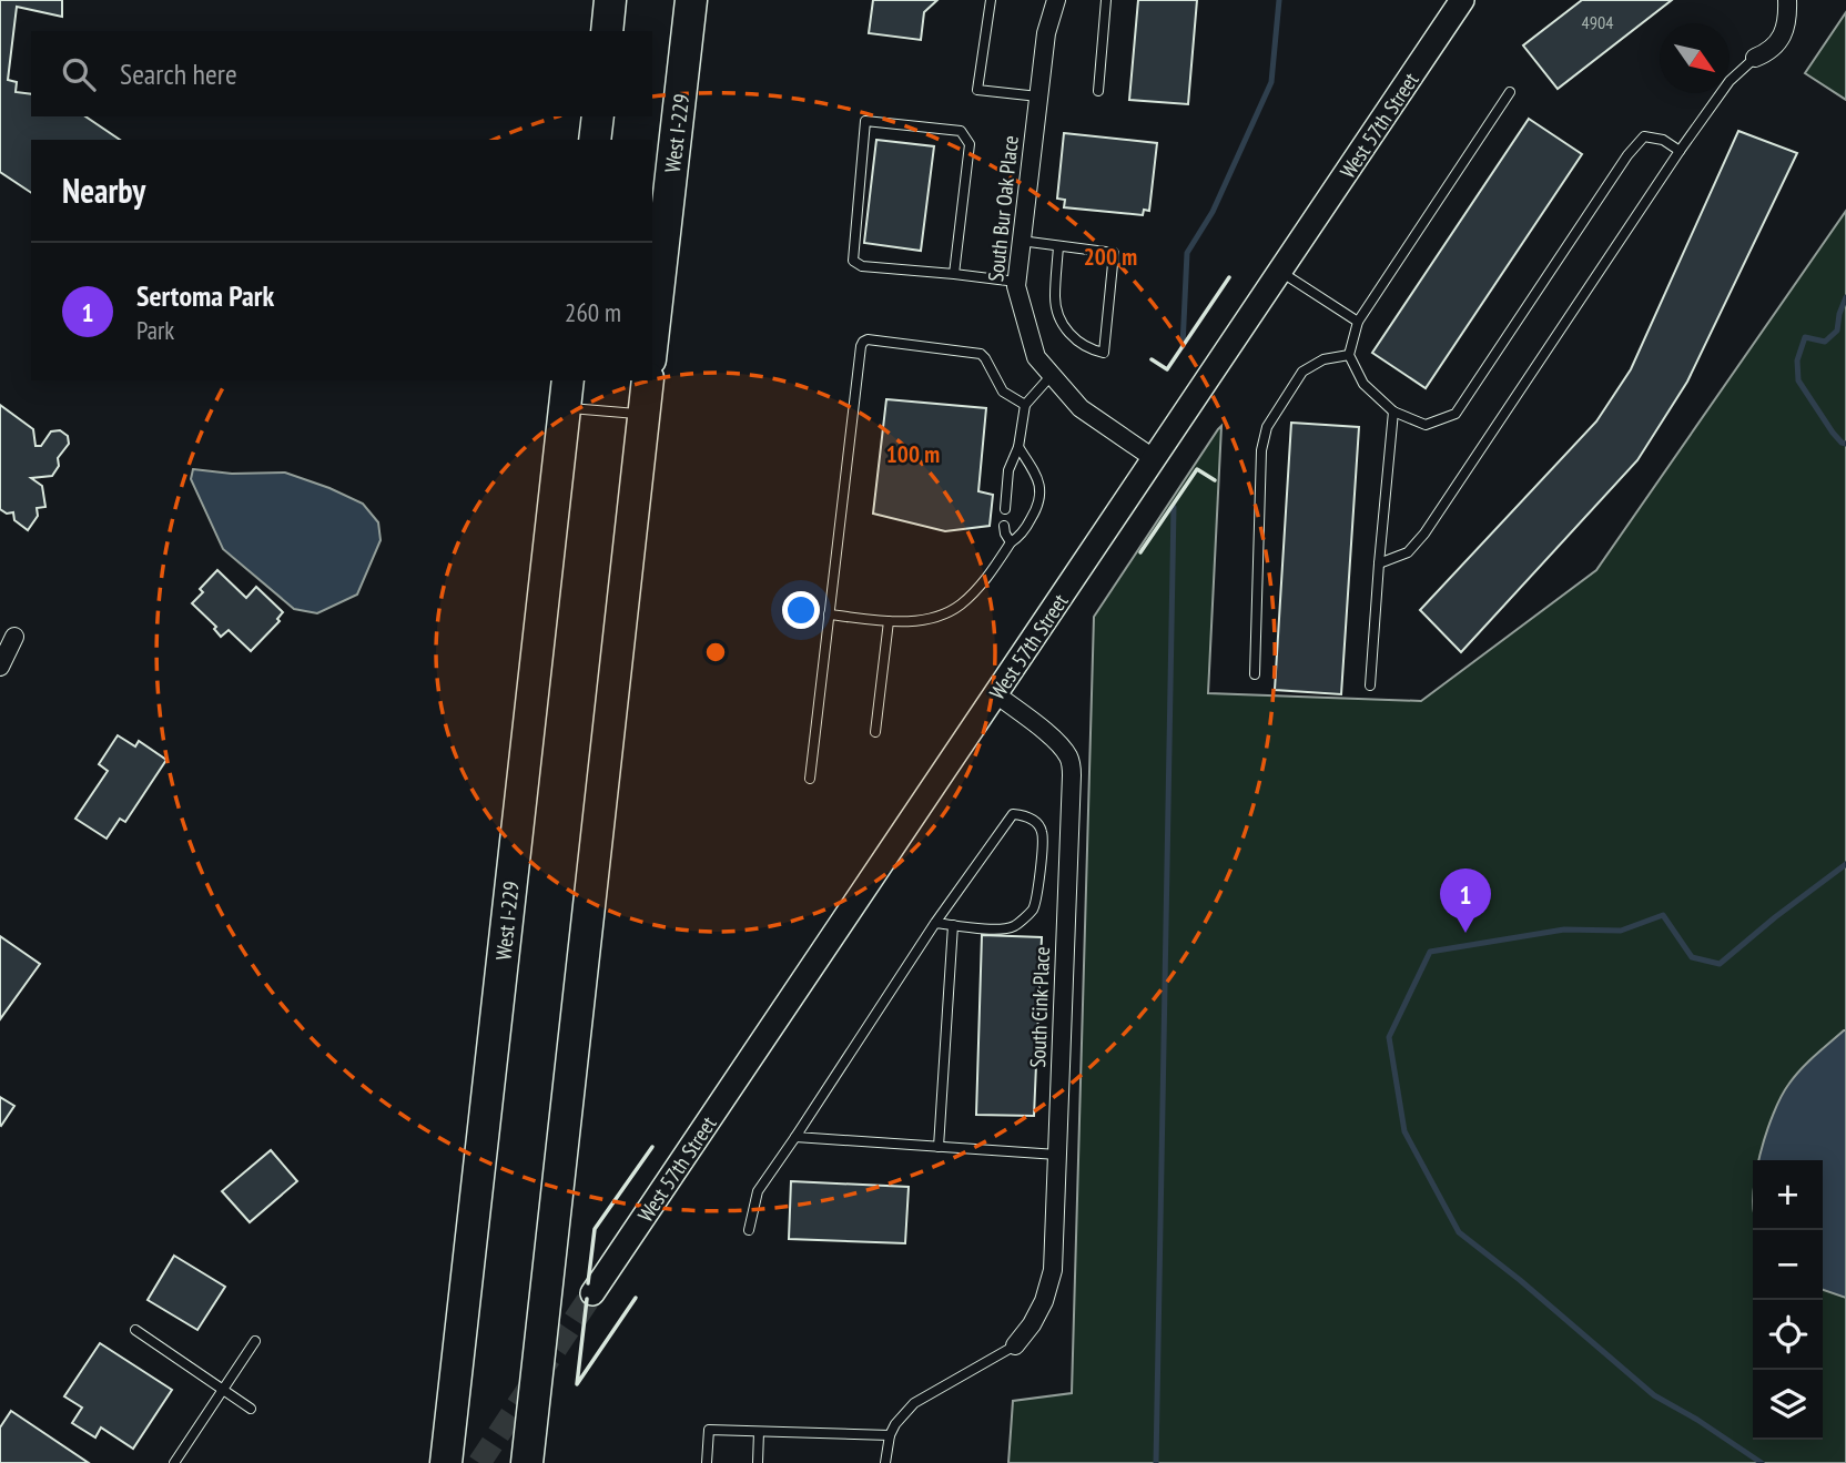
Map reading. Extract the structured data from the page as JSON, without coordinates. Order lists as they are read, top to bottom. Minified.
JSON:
{"streets":{"highway":["West I-229"],"main road":["West 57th Street"],"street":["South Bur Oak Place","South Cink Place"]},"crossings":[["West 57th Street","South Bur Oak Place"],["West 57th Street","South Cink Place"]],"house_numbers":["4904"],"north":"bottom right","page":{"search":"Search here","heading":"Nearby","list":[{"mark":"1","name":"Sertoma Park","note":"Park","value":"260 m"}],"pins":"1","map_buttons":["+","−"]},"rings":["200 m","100 m"]}
